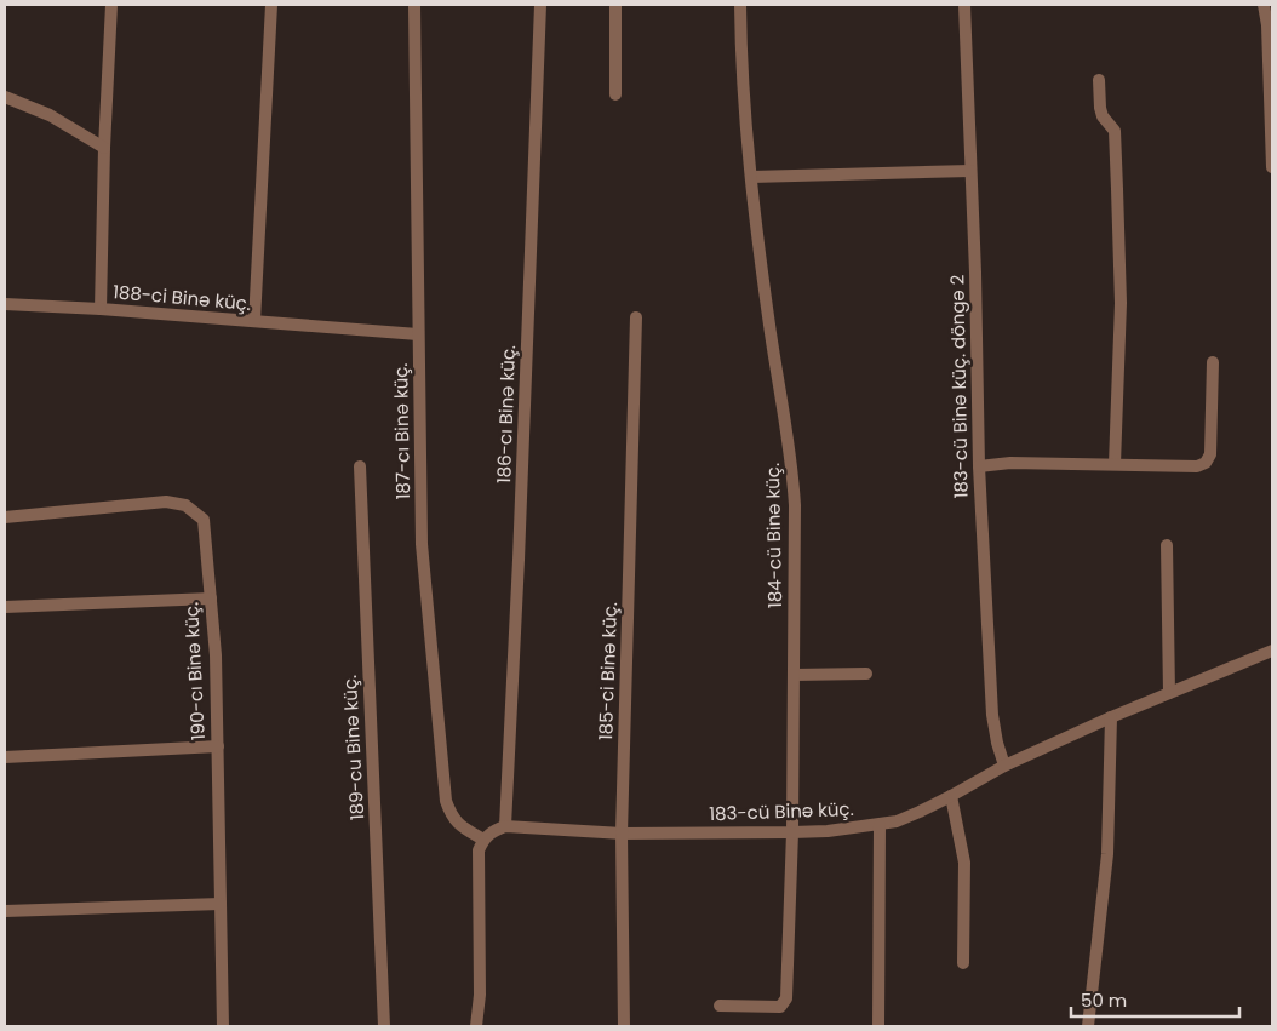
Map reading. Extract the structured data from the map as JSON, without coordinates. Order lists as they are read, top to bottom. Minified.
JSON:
{"streets":{"street":["188-ci Binə küç.","183-cü Binə küç. döngə 2","186-cı Binə küç.","187-cı Binə küç.","184-cü Binə küç.","190-cı Binə küç.","185-ci Binə küç.","189-cu Binə küç.","183-cü Binə küç."]},"crossings":[["188-ci Binə küç.","187-cı Binə küç."],["183-cü Binə küç. döngə 2","183-cü Binə küç."],["186-cı Binə küç.","183-cü Binə küç."],["184-cü Binə küç.","183-cü Binə küç."],["185-ci Binə küç.","183-cü Binə küç."]],"scale_bar":"50 m"}
